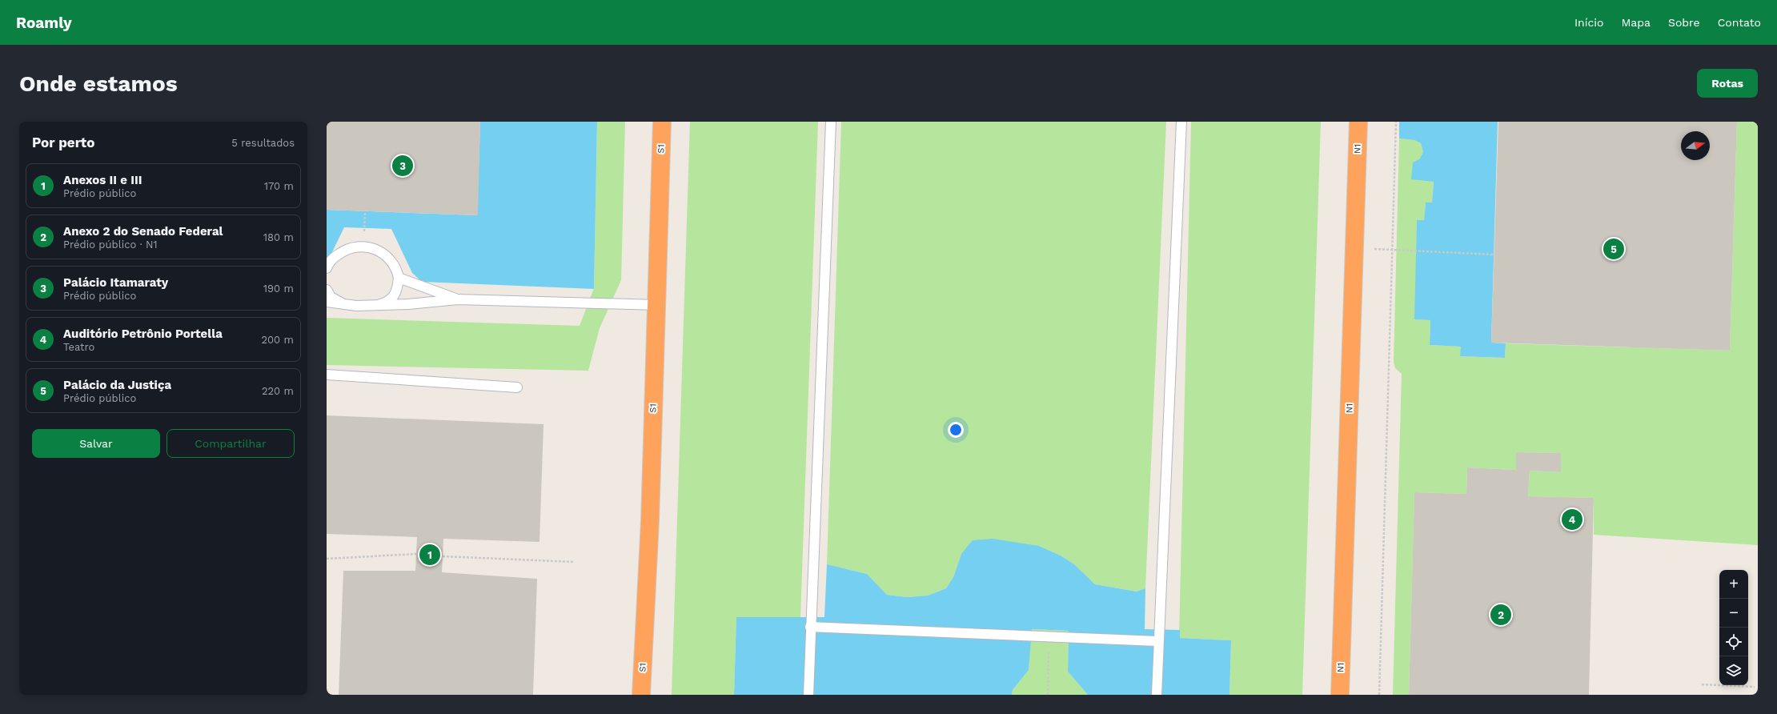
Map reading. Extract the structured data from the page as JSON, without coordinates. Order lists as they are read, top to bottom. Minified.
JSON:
{"streets":{"highway":["S1","N1"]},"north":"right","page":{"header":"Roamly","nav":["Início","Mapa","Sobre","Contato"],"buttons":["Rotas",["Salvar","Compartilhar"]],"title":"Onde estamos","heading":["Por perto","5 resultados"],"pins":["3","5","4","1","2"],"list":[{"mark":"1","name":"Anexos II e III","note":"Prédio público","value":"170 m"},{"mark":"2","name":"Anexo 2 do Senado Federal","note":"Prédio público · N1","value":"180 m"},{"mark":"3","name":"Palácio Itamaraty","note":"Prédio público","value":"190 m"},{"mark":"4","name":"Auditório Petrônio Portella","note":"Teatro","value":"200 m"},{"mark":"5","name":"Palácio da Justiça","note":"Prédio público","value":"220 m"}],"map_buttons":["+","−"]}}
